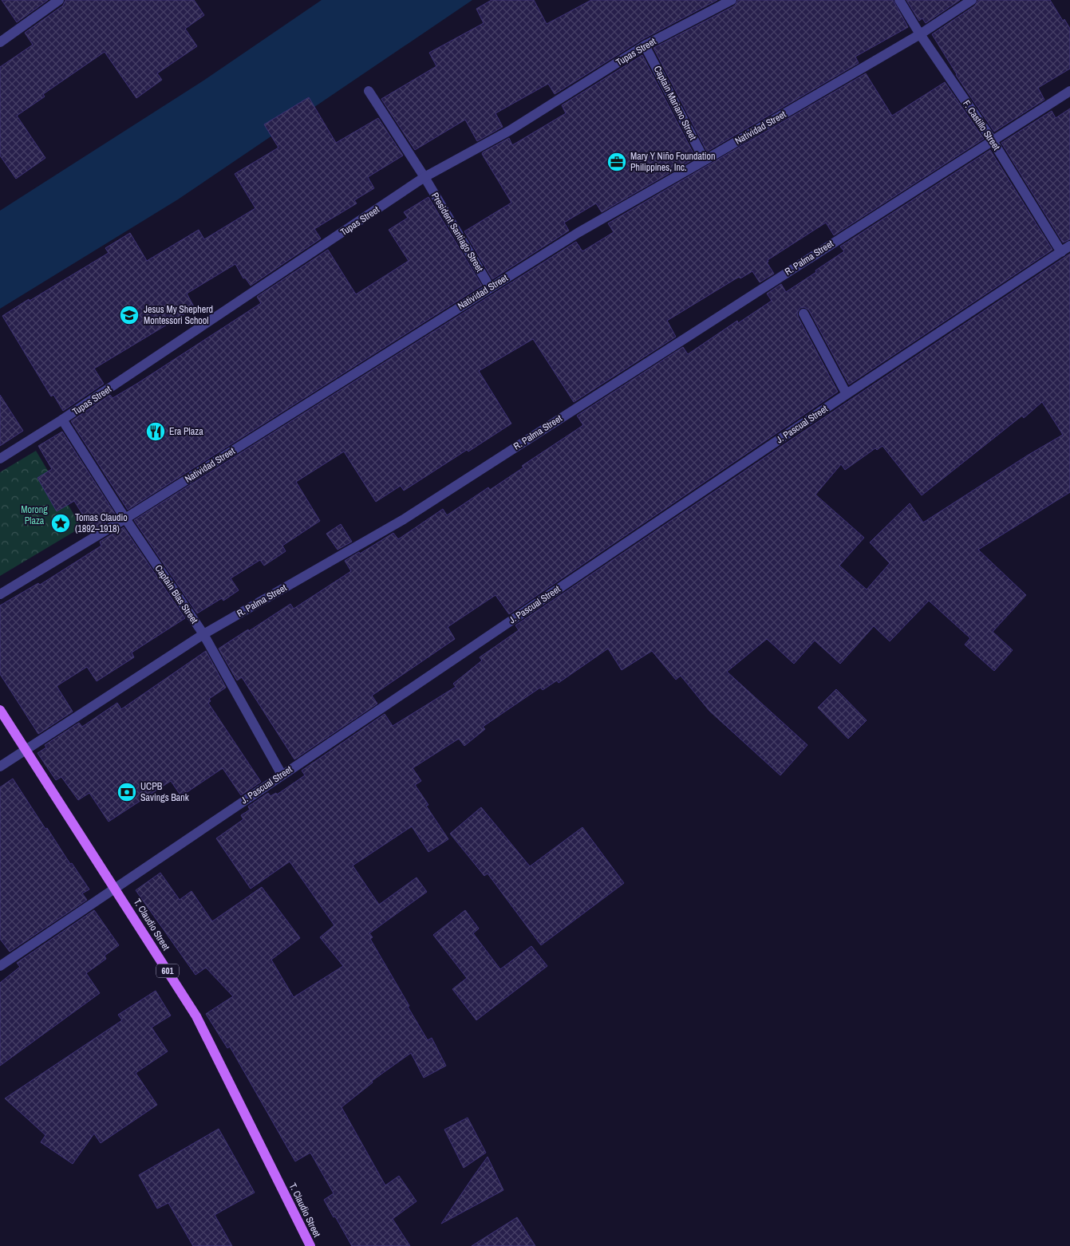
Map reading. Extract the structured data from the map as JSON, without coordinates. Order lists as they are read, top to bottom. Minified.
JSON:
{"streets":{"main road":["T. Claudio Street","601"],"street":["Tupas Street","Captain Mariano Street","F. Castillo Street","Natividad Street","President Santiago Street","R. Palma Street","J. Pascual Street","Captain Blas Street"]},"crossings":[["Tupas Street","Captain Mariano Street"],["Tupas Street","President Santiago Street"],["Tupas Street","Captain Blas Street"],["Captain Mariano Street","Natividad Street"],["F. Castillo Street","Natividad Street"],["F. Castillo Street","R. Palma Street"],["F. Castillo Street","J. Pascual Street"],["Natividad Street","President Santiago Street"],["Natividad Street","Captain Blas Street"],["R. Palma Street","Captain Blas Street"],["R. Palma Street","T. Claudio Street"],["J. Pascual Street","Captain Blas Street"],["J. Pascual Street","T. Claudio Street"]],"parks":["Morong Plaza"],"places":{"office":["Mary Y Niño Foundation Philippines, Inc."],"school or university":["Jesus My Shepherd Montessori School"],"restaurant":["Era Plaza"],"place":["Tomas Claudio (1892–1918)"],"bank":["UCPB Savings Bank"]}}
